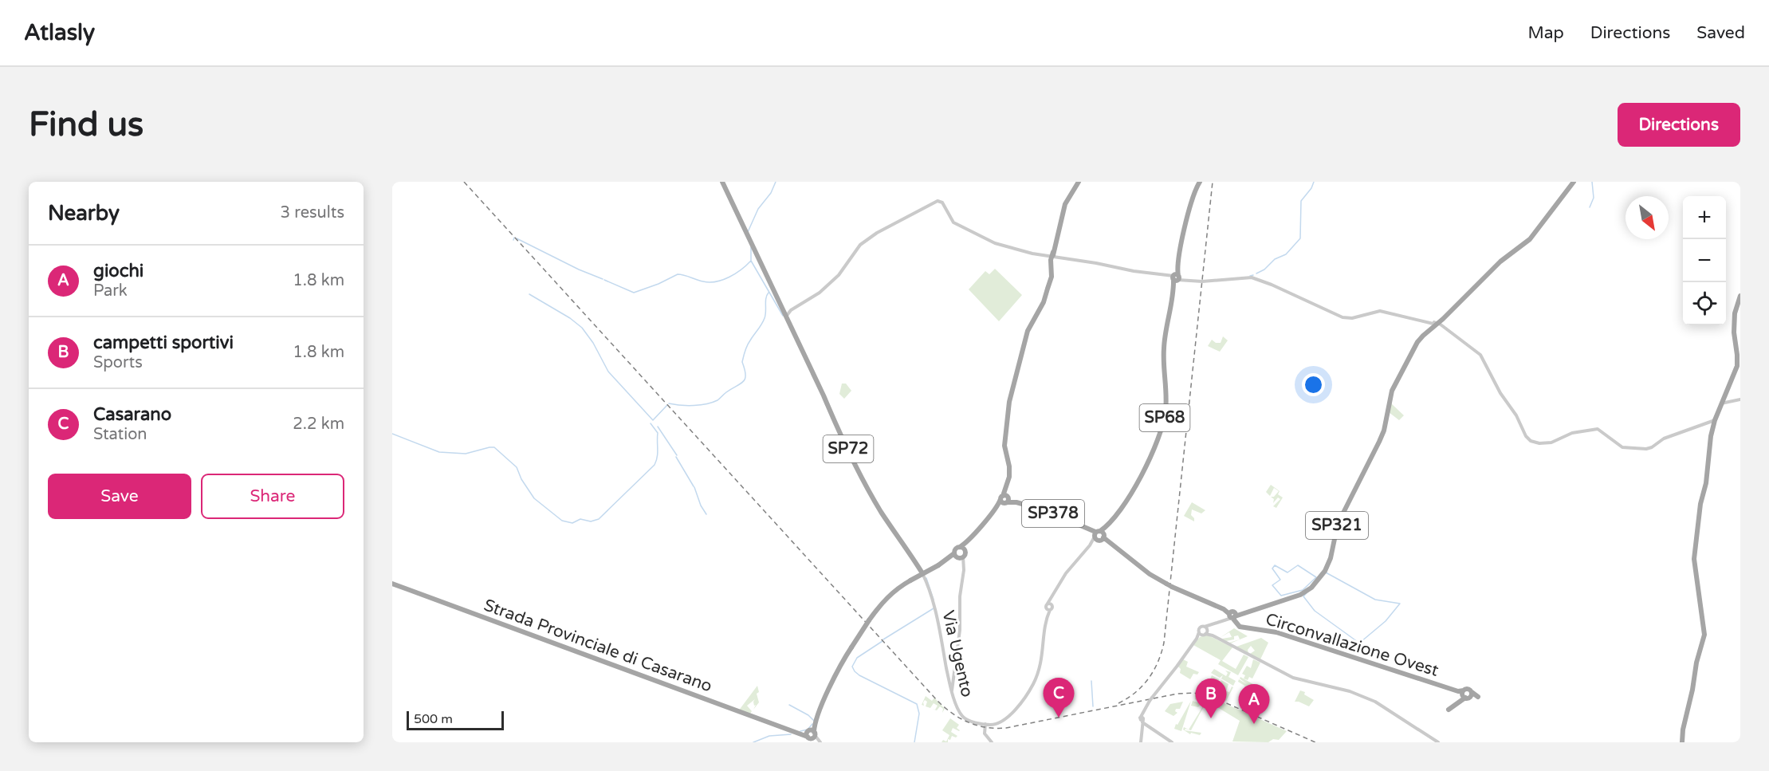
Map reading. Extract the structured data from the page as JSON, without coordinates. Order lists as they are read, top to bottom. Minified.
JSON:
{"streets":{"main road":["SP68","SP72","SP378","SP321","Circonvallazione Ovest","Strada Provinciale di Casarano"],"street":["Via Ugento"]},"crossings":[["SP68","SP378"],["SP72","Via Ugento"],["SP378","SP321"],["SP378","Circonvallazione Ovest"],["SP378","Strada Provinciale di Casarano"],["SP321","Circonvallazione Ovest"]],"scale_bar":"500 m","north":"bottom right","page":{"header":"Atlasly","nav":["Map","Directions","Saved"],"buttons":["Directions",["Save","Share"]],"title":"Find us","heading":["Nearby","3 results"],"map_buttons":["+","−"],"list":[{"mark":"A","name":"giochi","note":"Park","value":"1.8 km"},{"mark":"B","name":"campetti sportivi","note":"Sports","value":"1.8 km"},{"mark":"C","name":"Casarano","note":"Station","value":"2.2 km"}],"pins":["C","B","A"],"scale":"500 m"}}
